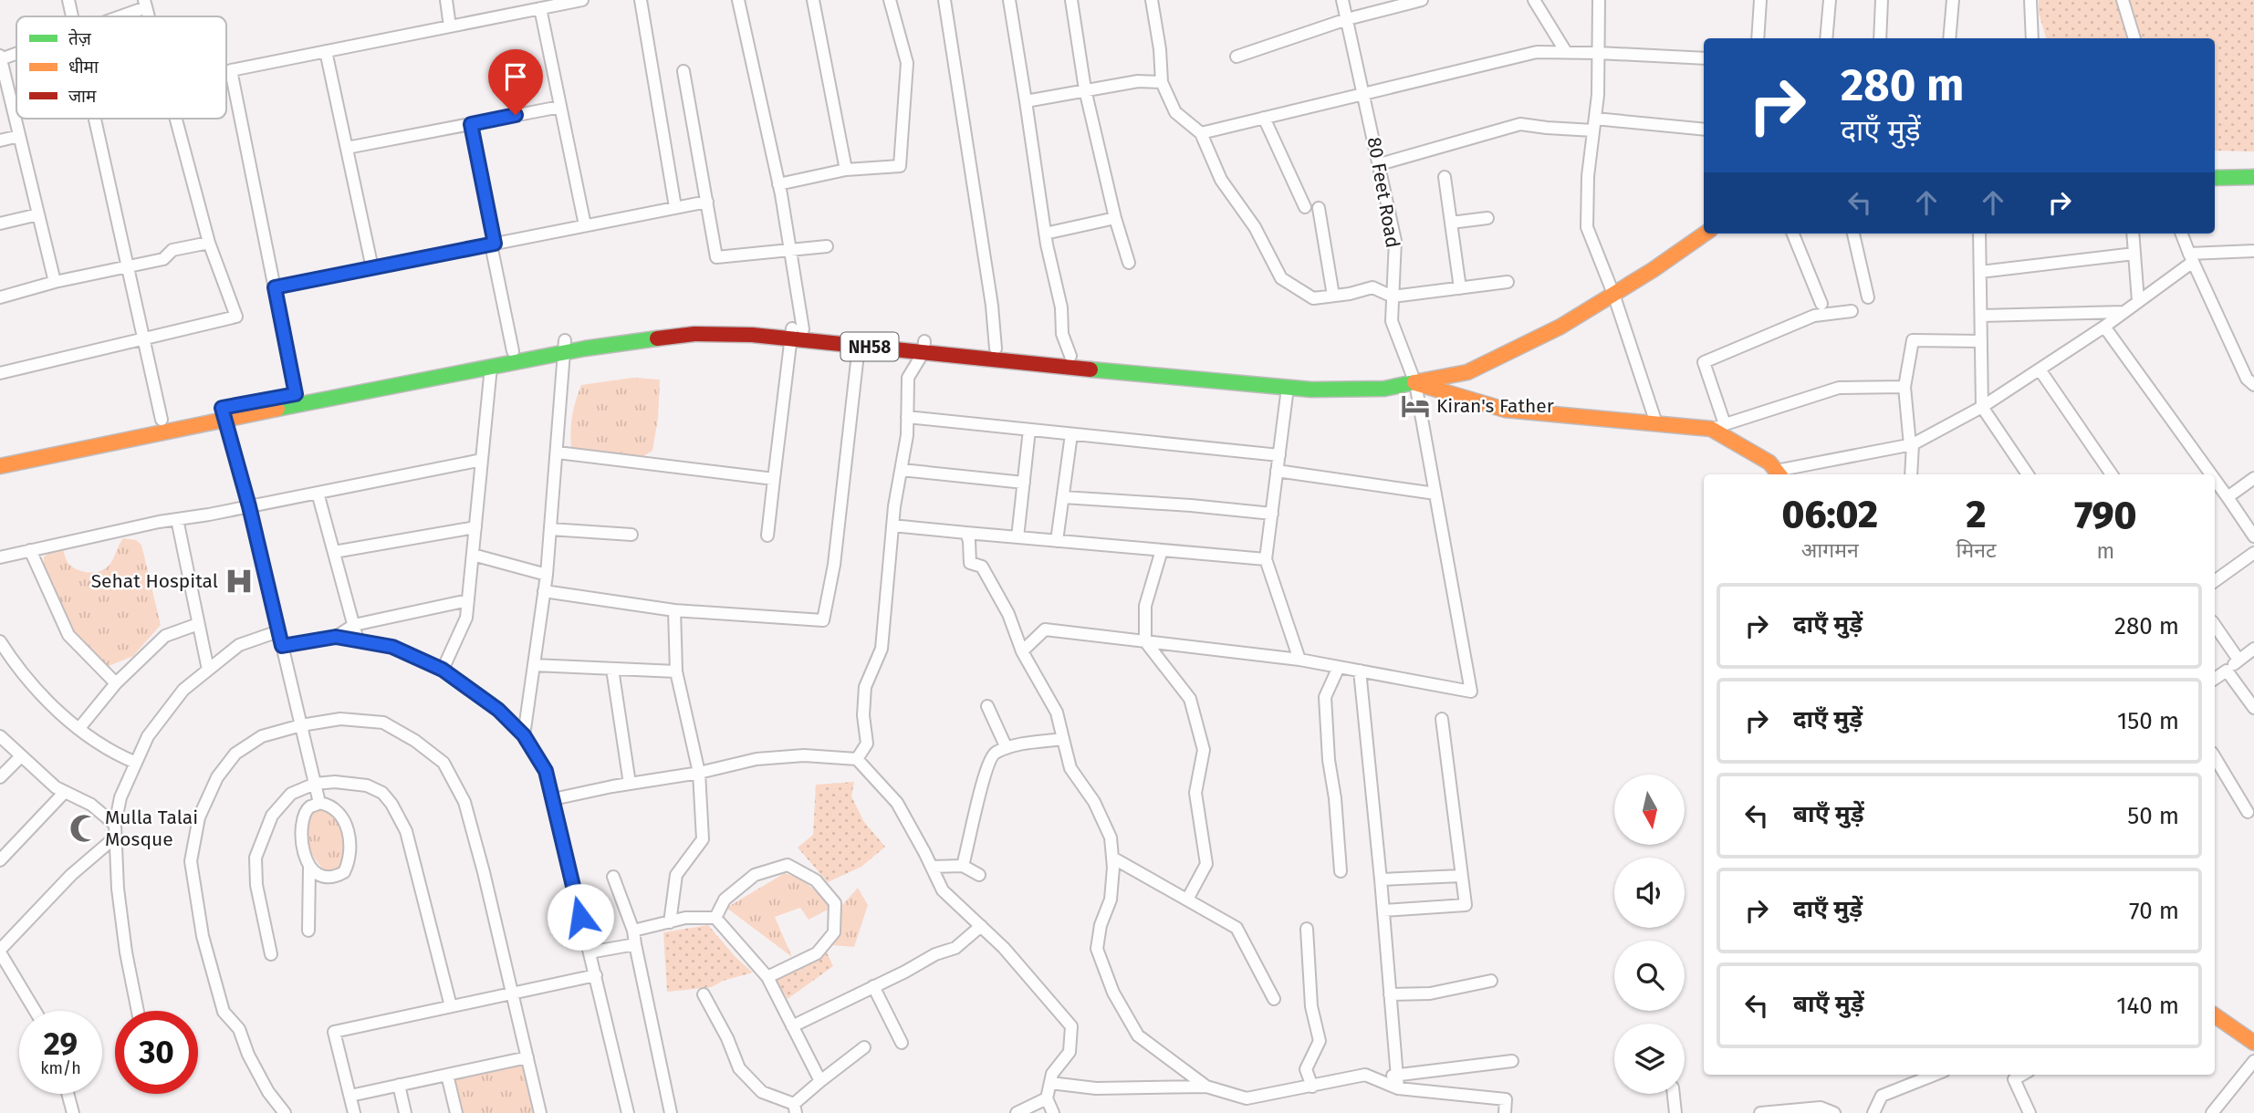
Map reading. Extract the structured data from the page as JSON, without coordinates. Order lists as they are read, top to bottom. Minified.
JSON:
{"streets":{"main road":["NH58"],"street":["80 Feet Road"]},"crossings":[["80 Feet Road","NH58"]],"places":{"hotel":["Kiran's Father"],"hospital":["Sehat Hospital"],"mosque":["Mulla Talai Mosque"]},"legend":["तेज़","धीमा","जाम"],"north":"bottom","page":{"turn":["280 m","दाएँ मुड़ें"],"eta":["06:02","आगमन","2","मिनट","790","m"],"list":[{"name":"दाएँ मुड़ें","value":"280 m"},{"name":"दाएँ मुड़ें","value":"150 m"},{"name":"बाएँ मुड़ें","value":"50 m"},{"name":"दाएँ मुड़ें","value":"70 m"},{"name":"बाएँ मुड़ें","value":"140 m"}],"speed":"29 km/h","limit":"30"}}
